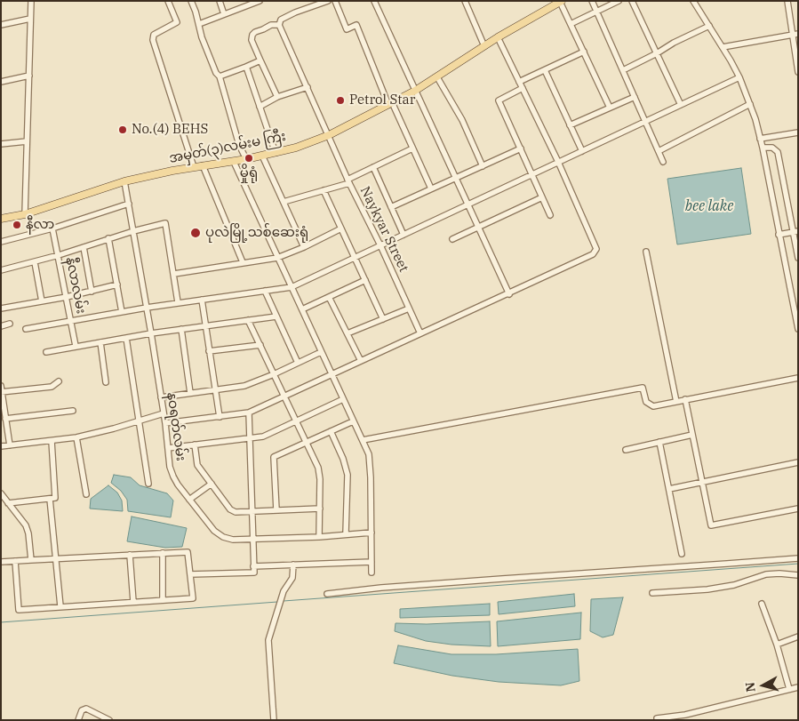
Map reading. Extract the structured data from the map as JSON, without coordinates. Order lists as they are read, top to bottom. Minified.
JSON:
{"streets":{"main road":["အမှတ်(၃)လမ်းမ ကြီး"],"street":["Naykyar Street","နီလာလမ်း","နဝရတ်လမ်း"]},"crossings":[["အမှတ်(၃)လမ်းမ ကြီး","Naykyar Street"],["အမှတ်(၃)လမ်းမ ကြီး","နဝရတ်လမ်း"]],"water":["bee lake"],"places":["Petrol Star","No.(4) BEHS","မှိုရုံ","နီလာ","ပုလဲမြို့သစ်ဆေးရုံ"],"north":"left"}
